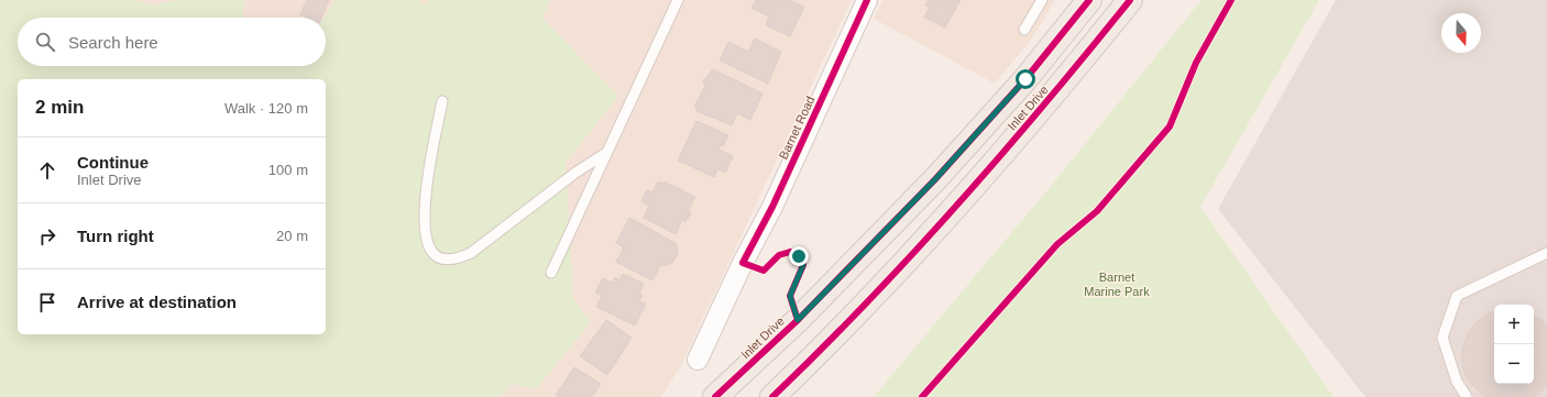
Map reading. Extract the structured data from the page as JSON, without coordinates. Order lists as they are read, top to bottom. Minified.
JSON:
{"streets":{"main road":["Inlet Drive"],"street":["Barnet Road"]},"parks":["Barnet Marine Park"],"north":"bottom","page":{"search":"Search here","heading":["2 min","Walk · 120 m"],"list":[["Continue","Inlet Drive","100 m"],["Turn right","20 m"],"Arrive at destination"],"map_buttons":["+","−"]}}
